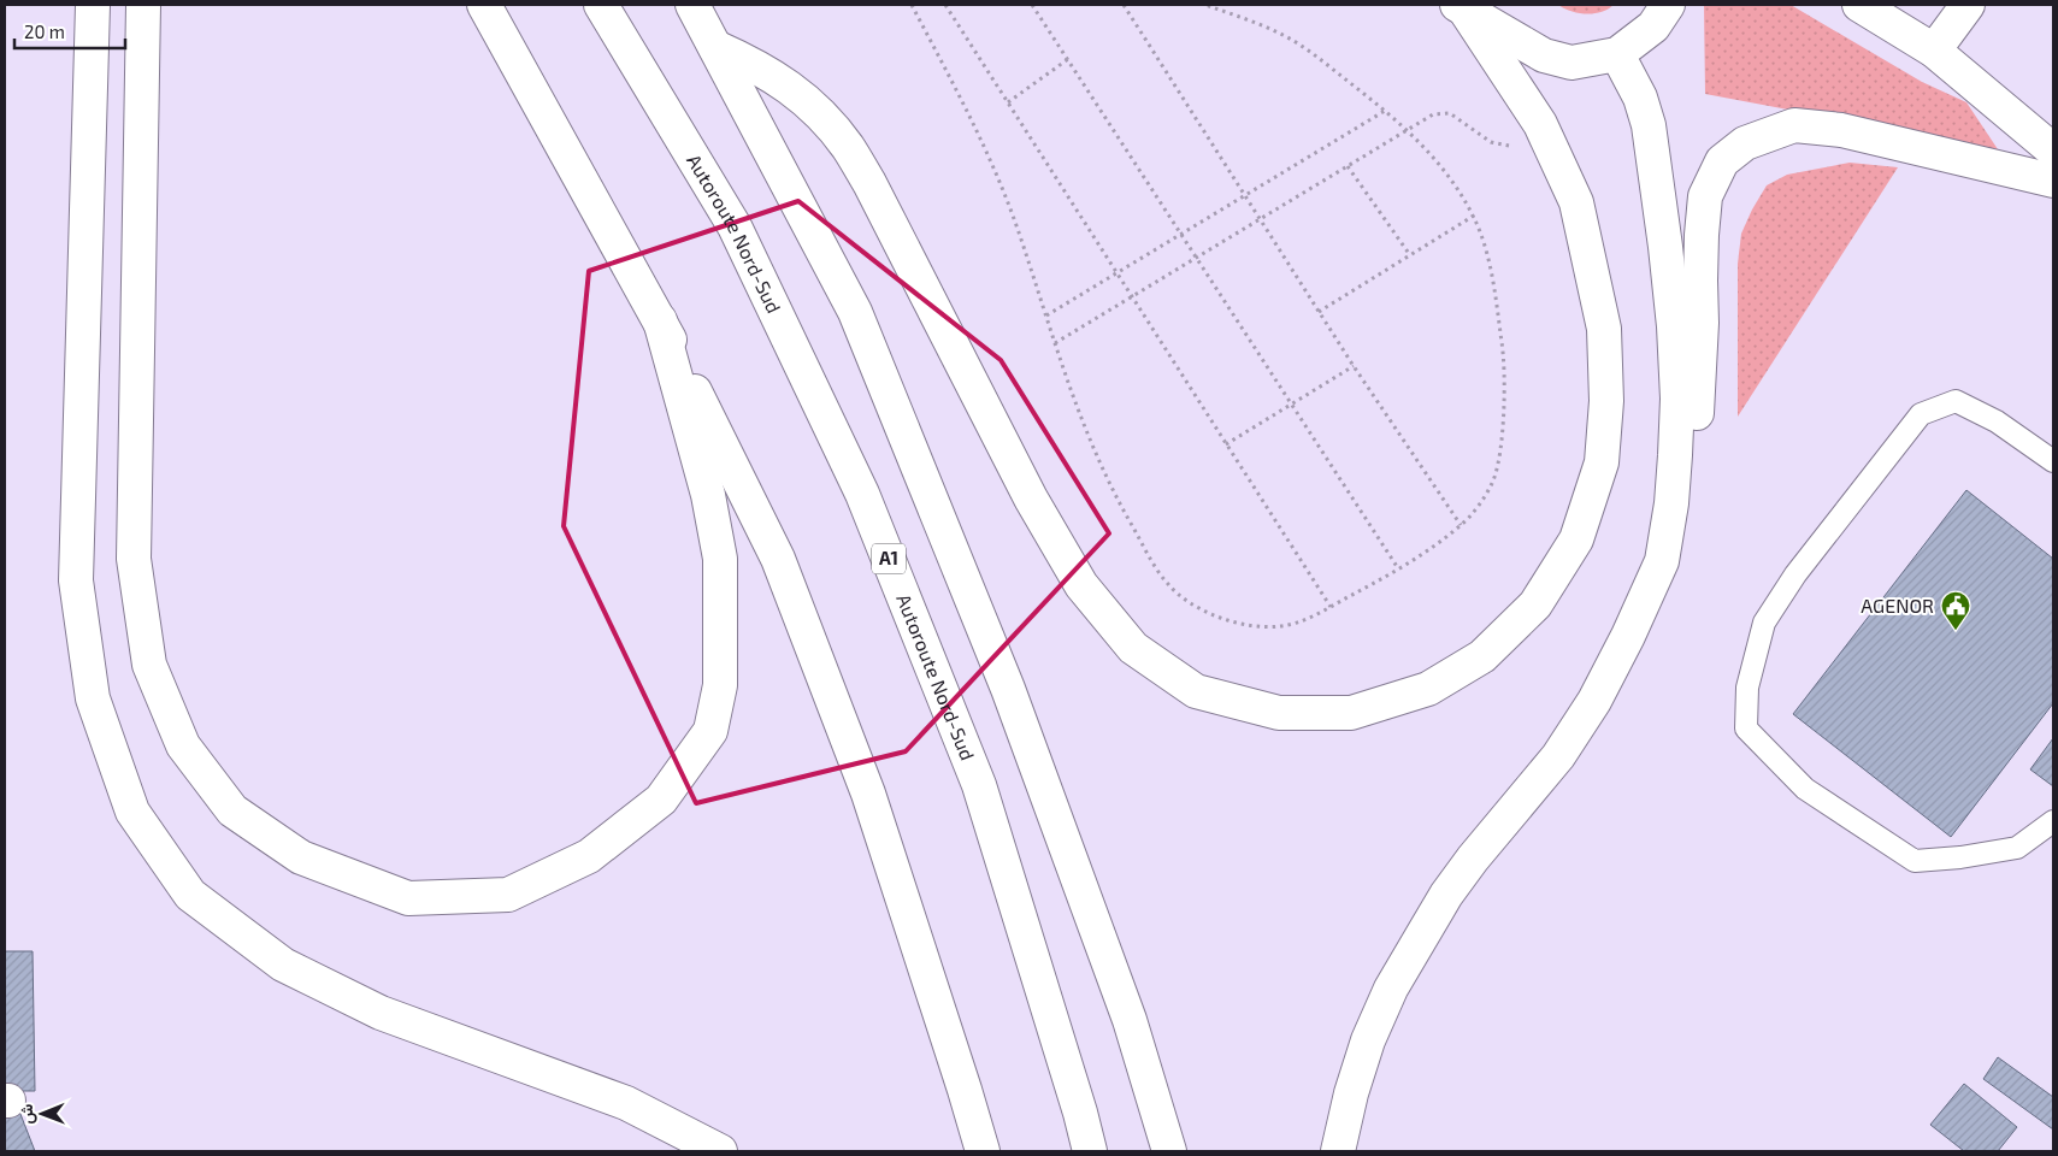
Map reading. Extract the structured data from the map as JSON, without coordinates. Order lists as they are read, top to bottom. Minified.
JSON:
{"streets":{"main road":["Autoroute Nord-Sud","A1"]},"places":{"public building":["AGENOR"]},"scale_bar":"20 m","north":"left"}
